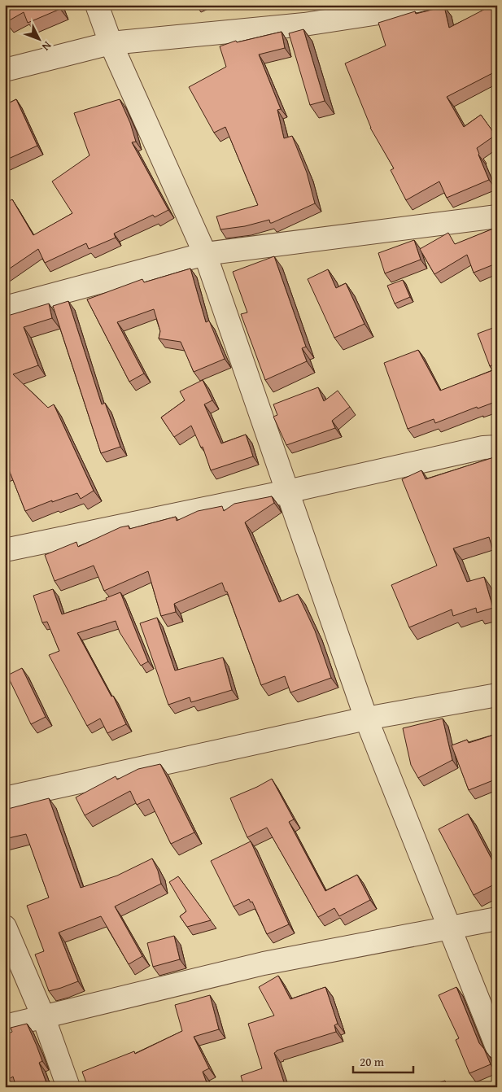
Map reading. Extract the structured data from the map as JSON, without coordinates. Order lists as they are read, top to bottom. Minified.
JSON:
{"scale_bar":"20 m","north":"bottom right"}
